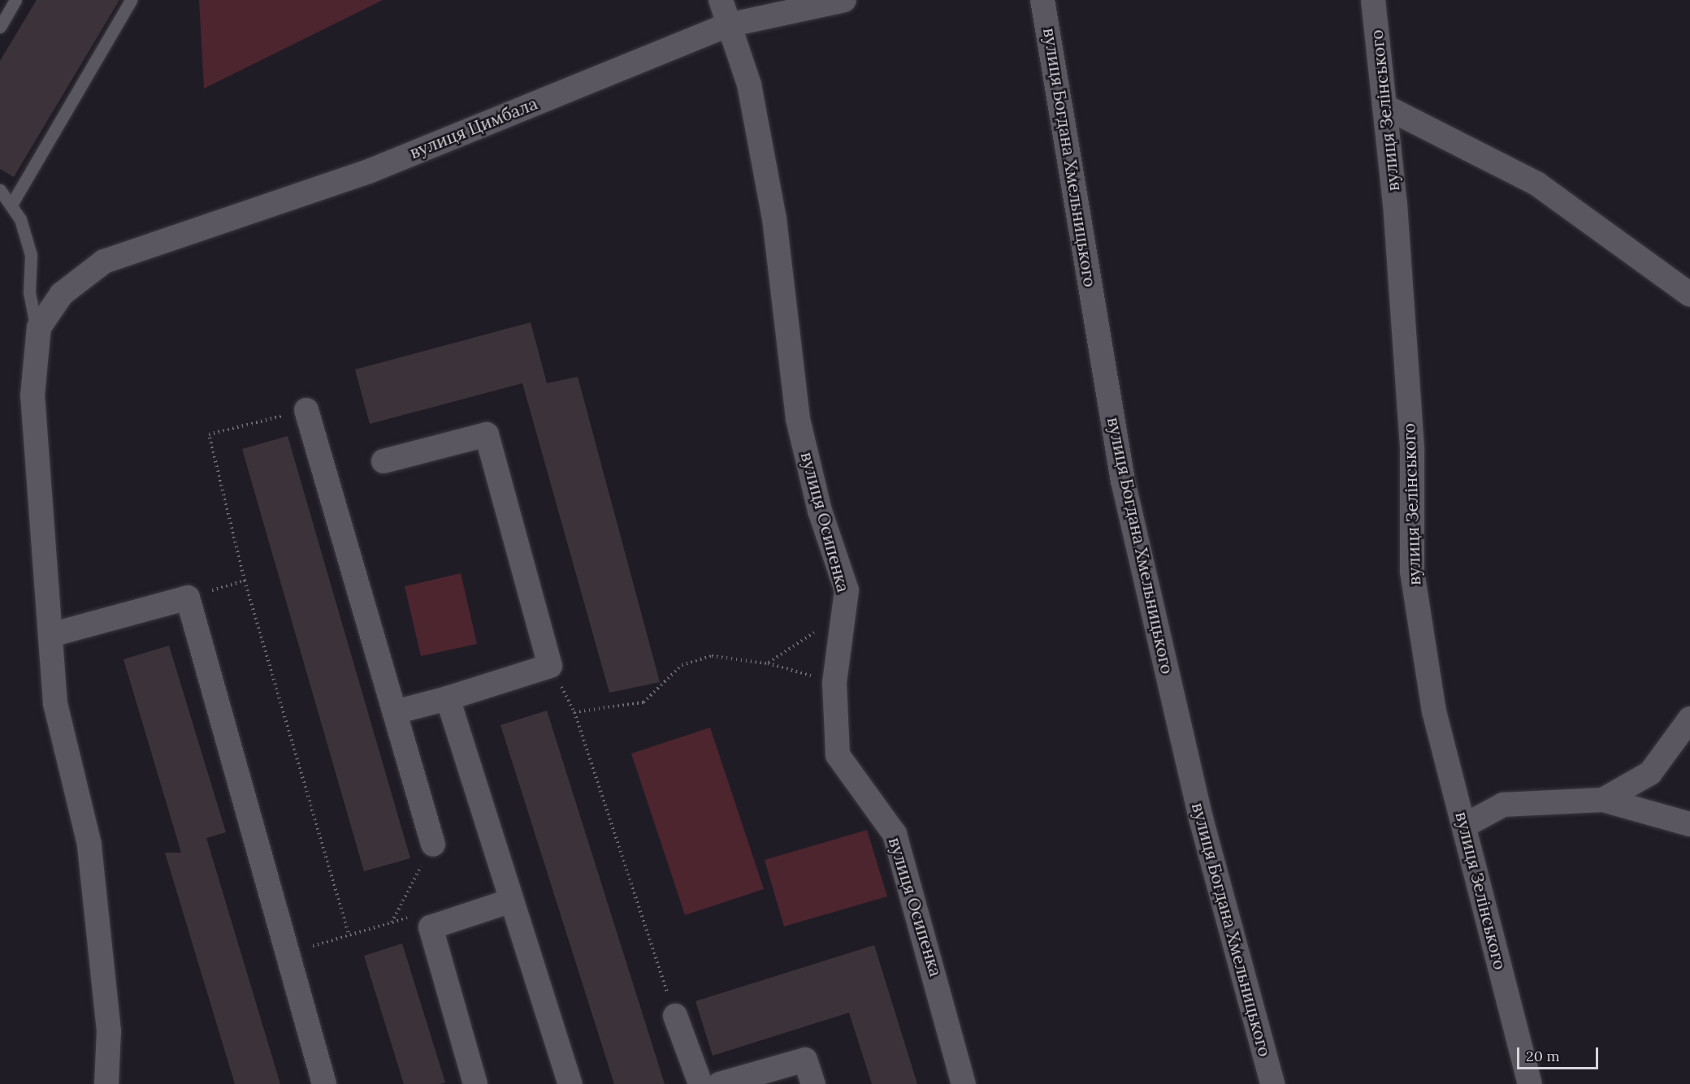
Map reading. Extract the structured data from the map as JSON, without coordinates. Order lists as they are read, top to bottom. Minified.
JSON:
{"streets":{"street":["вулиця Зелінського","вулиця Цимбала","вулиця Богдана Хмельницького","вулиця Осипенка"]},"crossings":[["вулиця Цимбала","вулиця Осипенка"]],"scale_bar":"20 m"}
